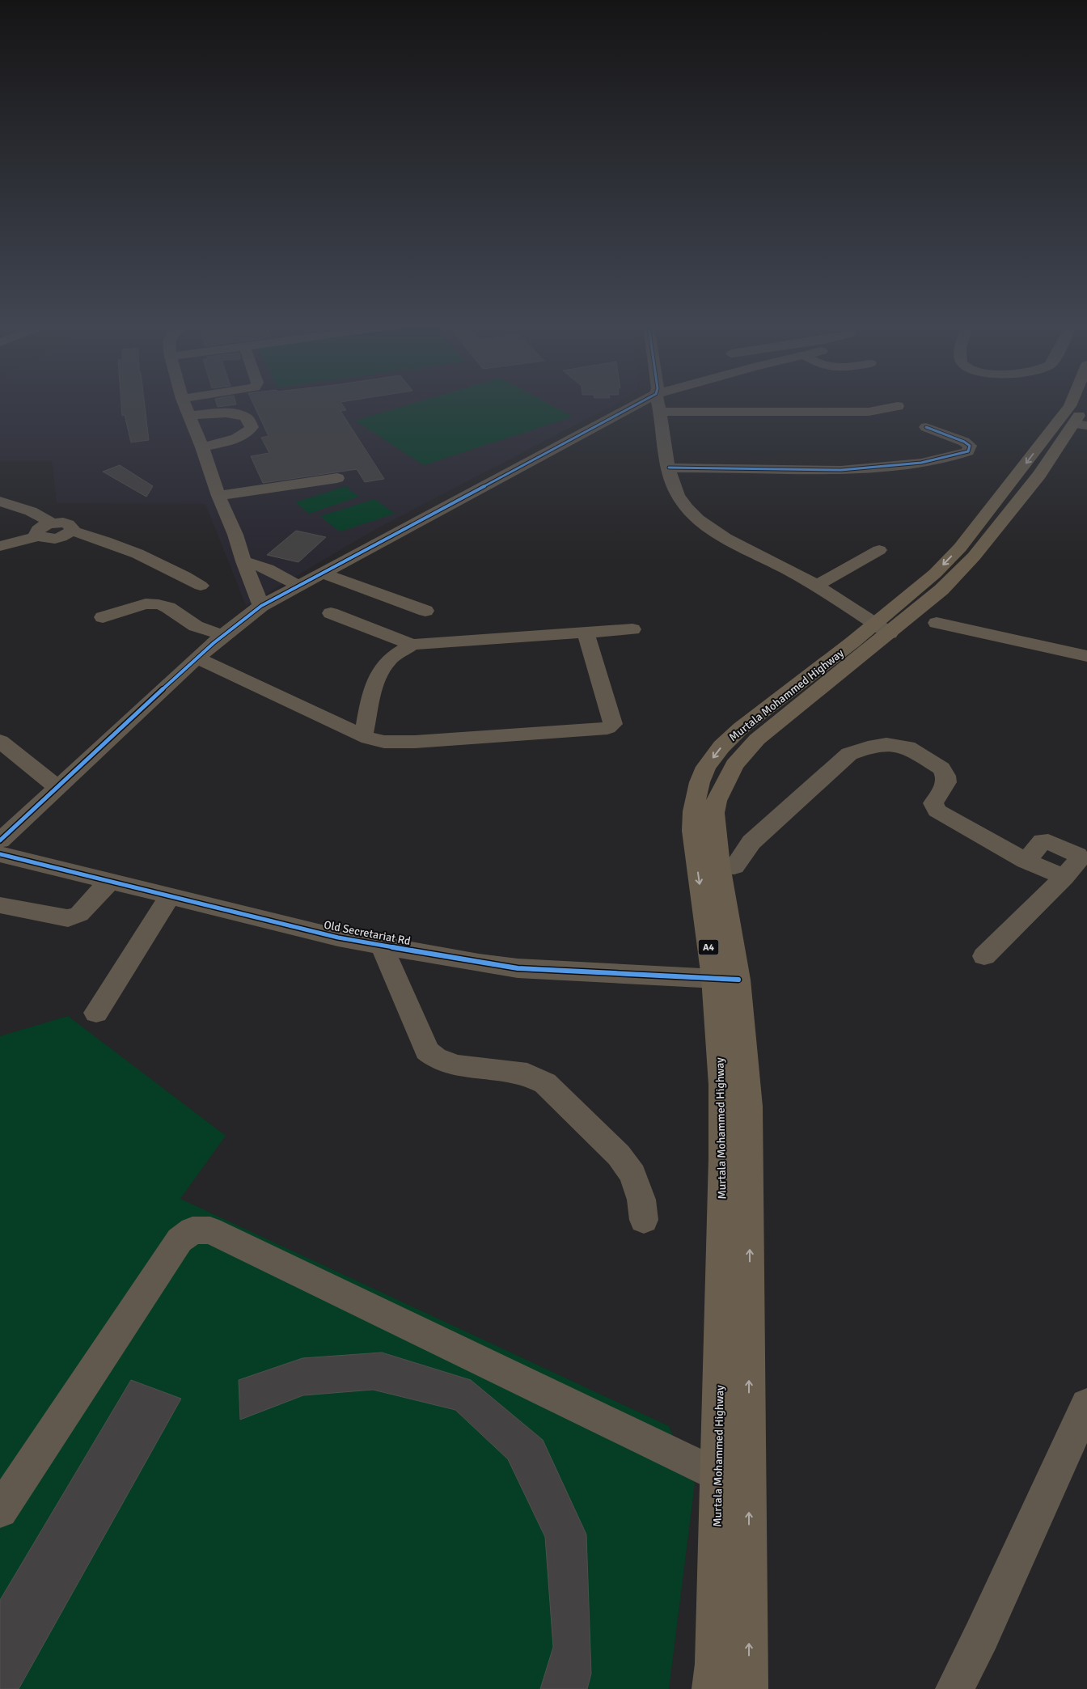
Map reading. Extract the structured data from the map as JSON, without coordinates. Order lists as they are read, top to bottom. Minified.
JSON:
{"streets":{"highway":["Murtala Mohammed Highway","A4"],"street":["Old Secretariat Rd"]},"crossings":[["Murtala Mohammed Highway","Old Secretariat Rd"]]}
